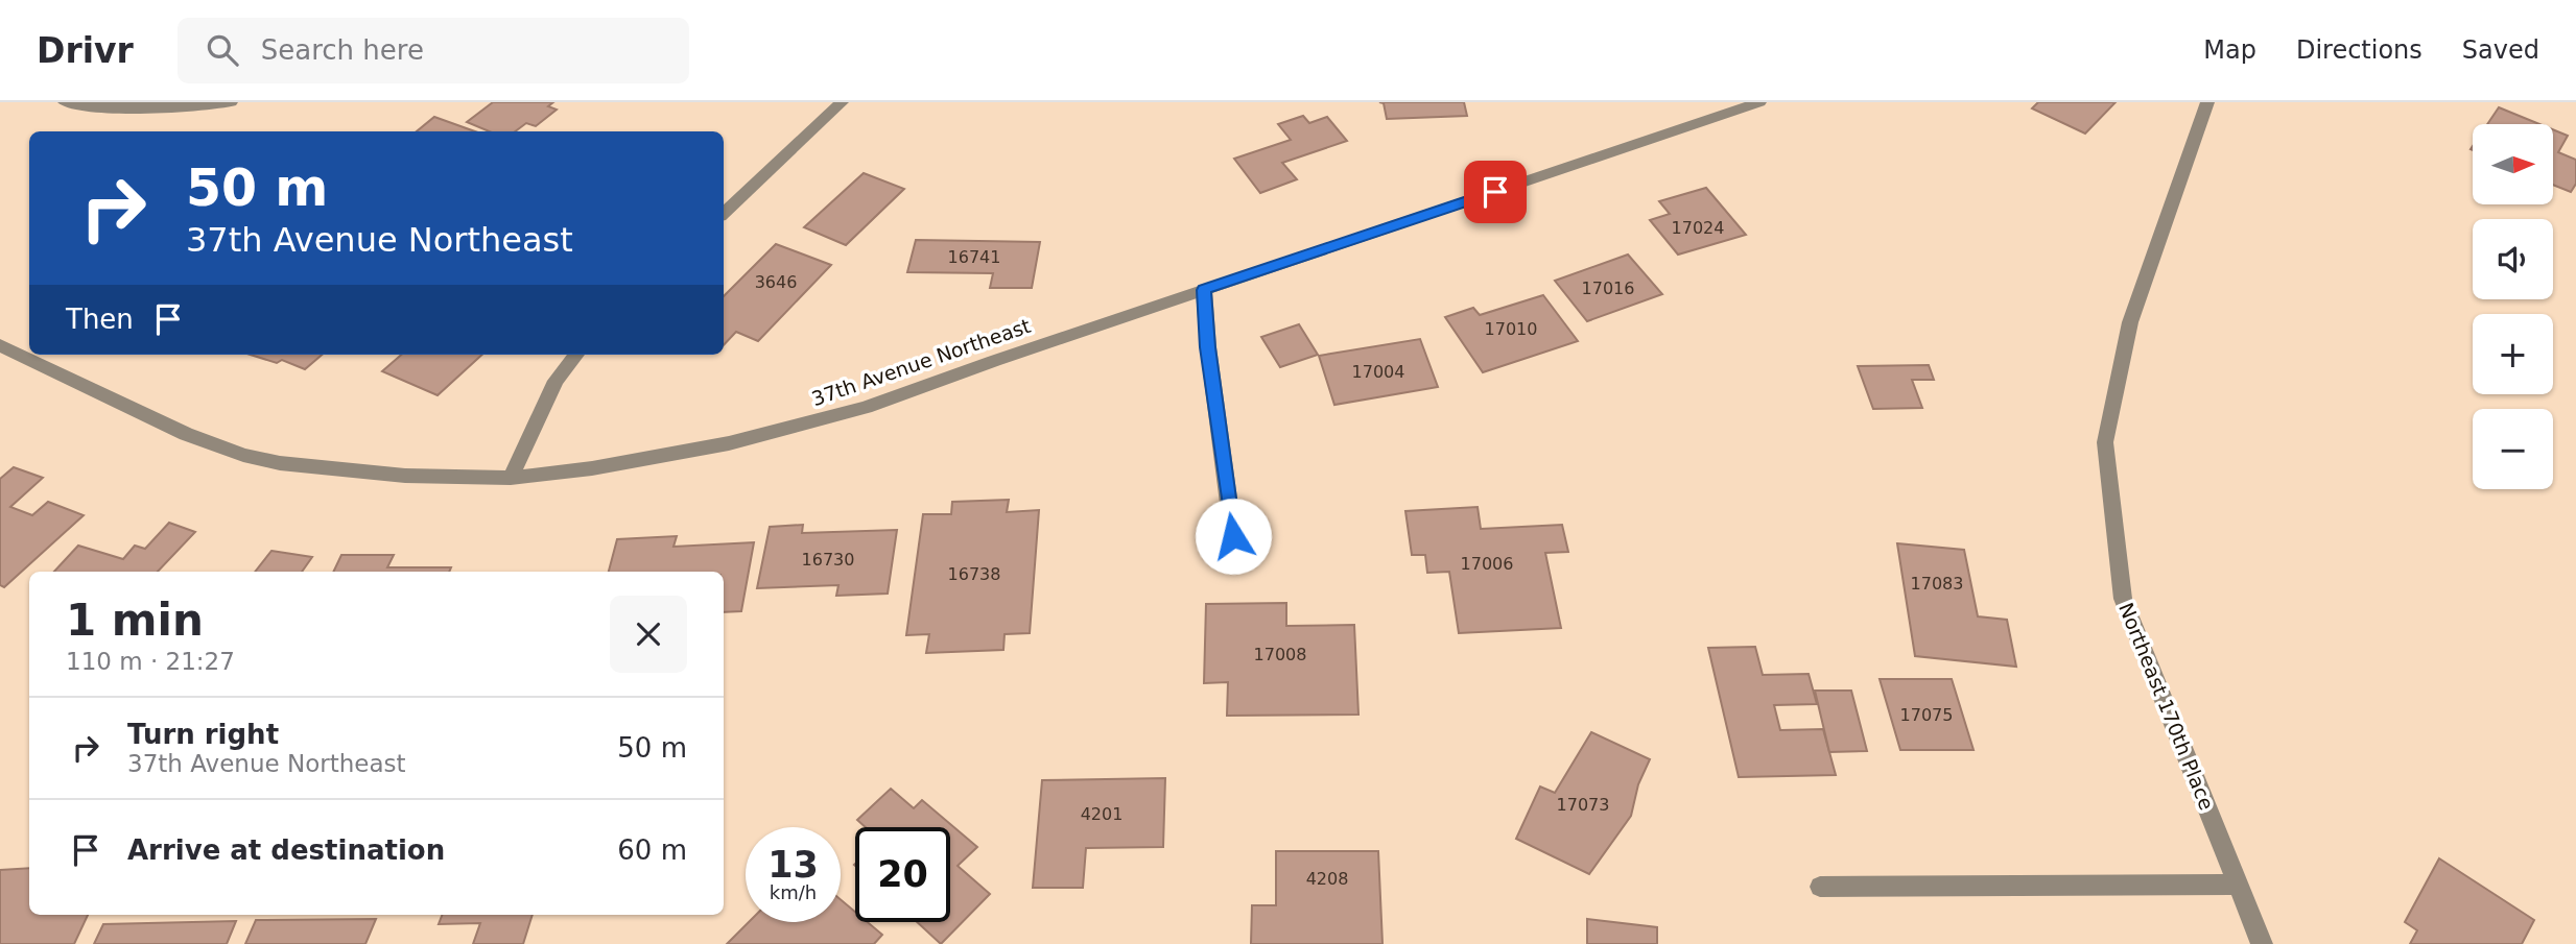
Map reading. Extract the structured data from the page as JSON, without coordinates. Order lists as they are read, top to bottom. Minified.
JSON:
{"streets":{"street":["37th Avenue Northeast","Northeast 170th Place"]},"house_numbers":["17024","16741","3646","17016","17010","17004","16730","17006","16738","17083","17008","17075","17073","4201","4208"],"north":"right","page":{"header":"Drivr","search":"Search here","nav":["Map","Directions","Saved"],"map_buttons":["+","−"],"turn":["50 m","37th Avenue Northeast"],"then":"Then","heading":["1 min","110 m · 21:27"],"list":[{"name":"Turn right","note":"37th Avenue Northeast","value":"50 m"},{"name":"Arrive at destination","value":"60 m"}],"speed":"13 km/h","limit":"20"}}
